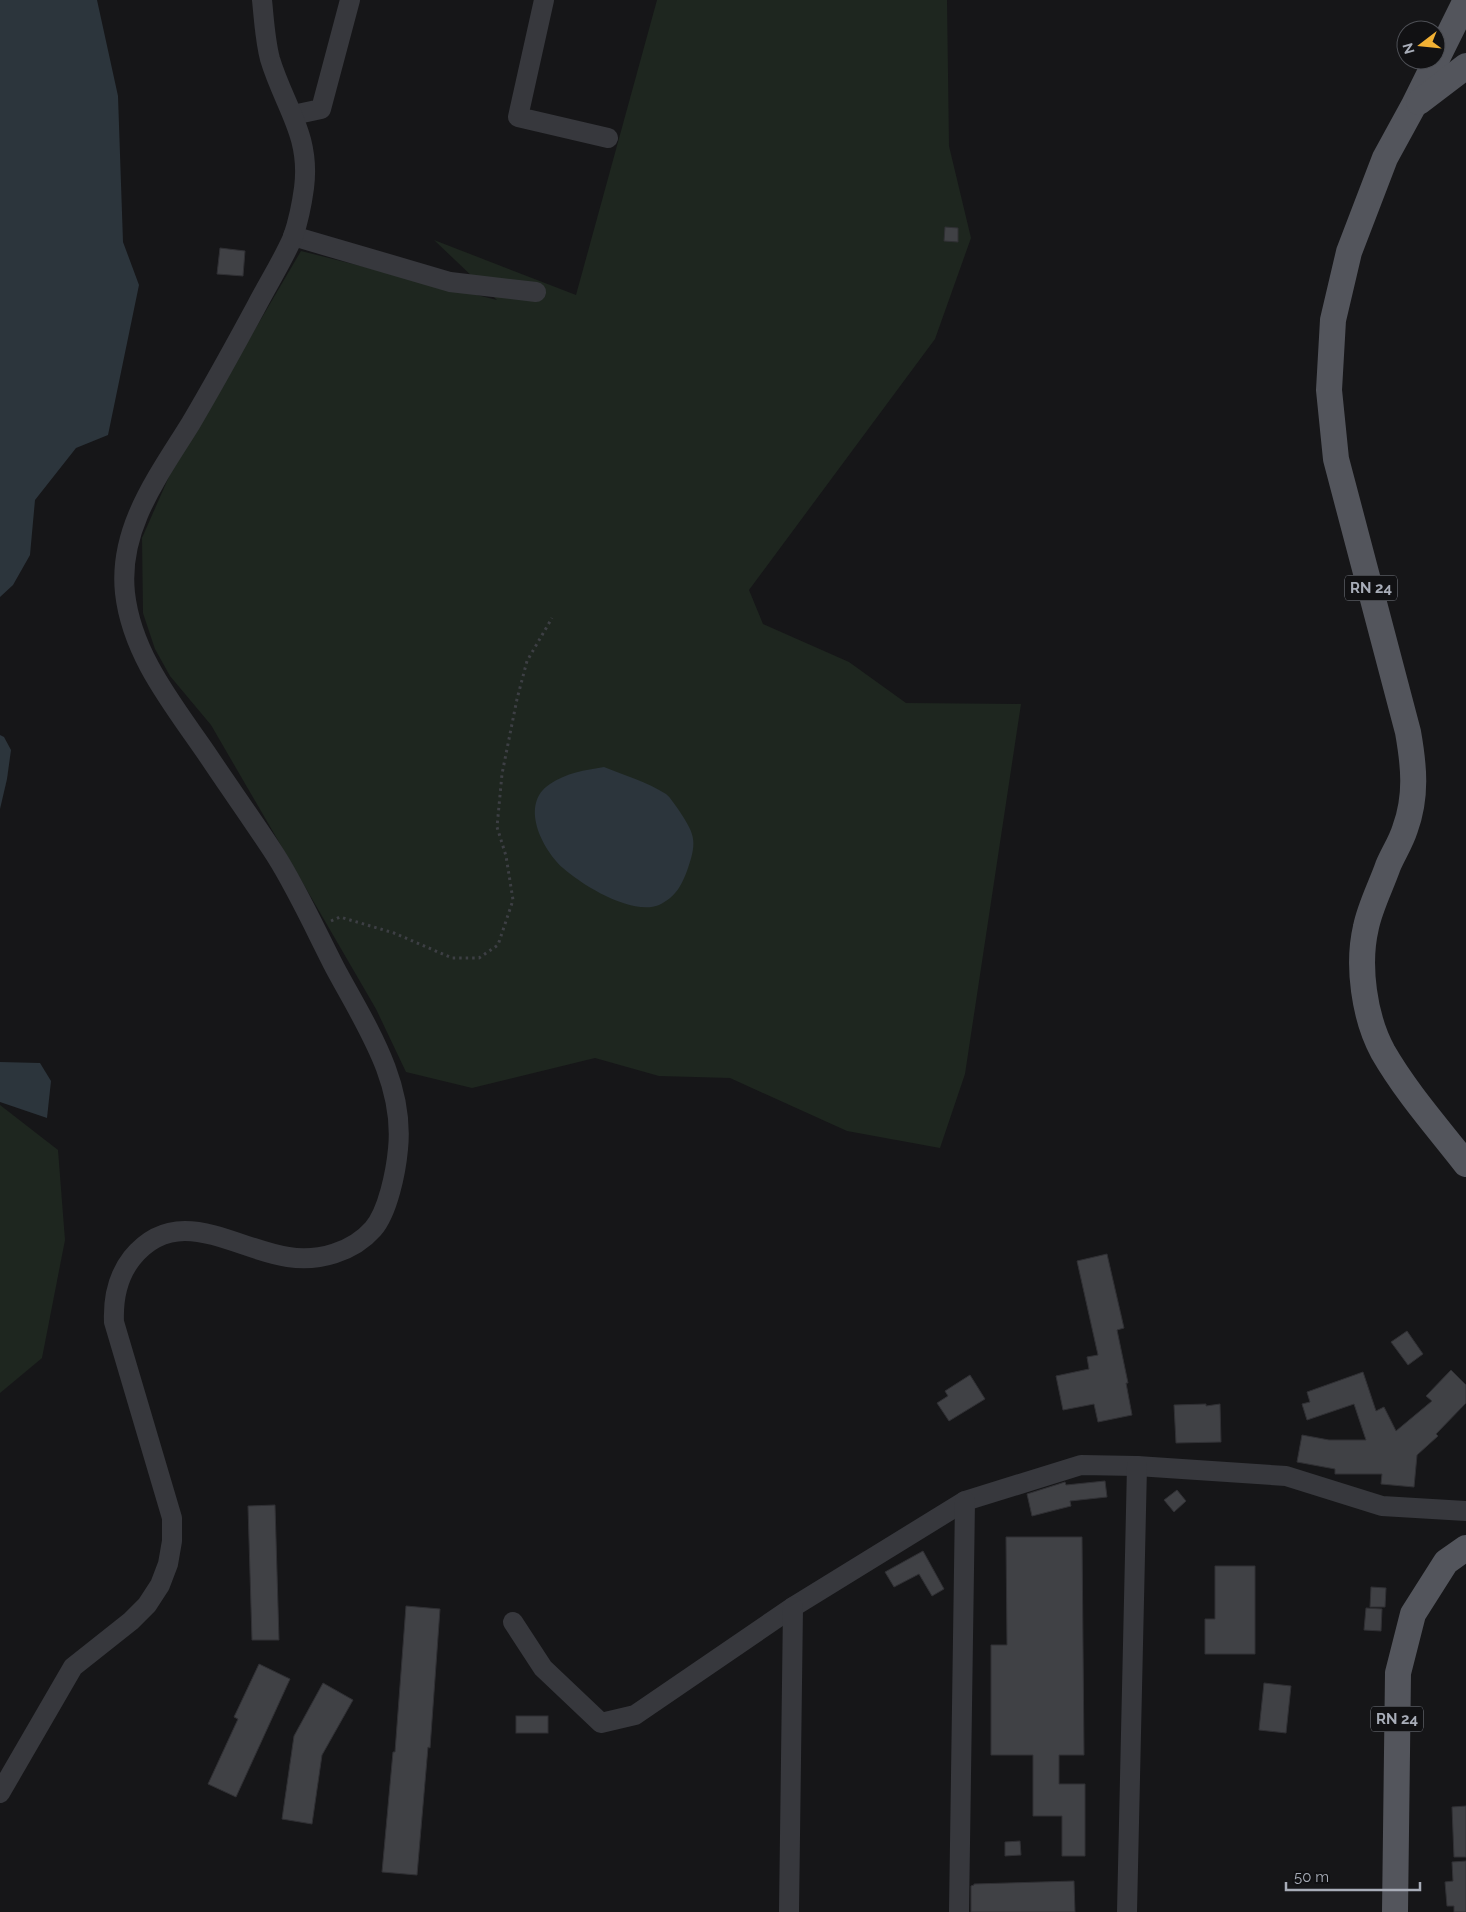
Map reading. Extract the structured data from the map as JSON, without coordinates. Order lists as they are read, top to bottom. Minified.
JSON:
{"streets":{"main road":["RN 24"]},"scale_bar":"50 m","north":"left"}
